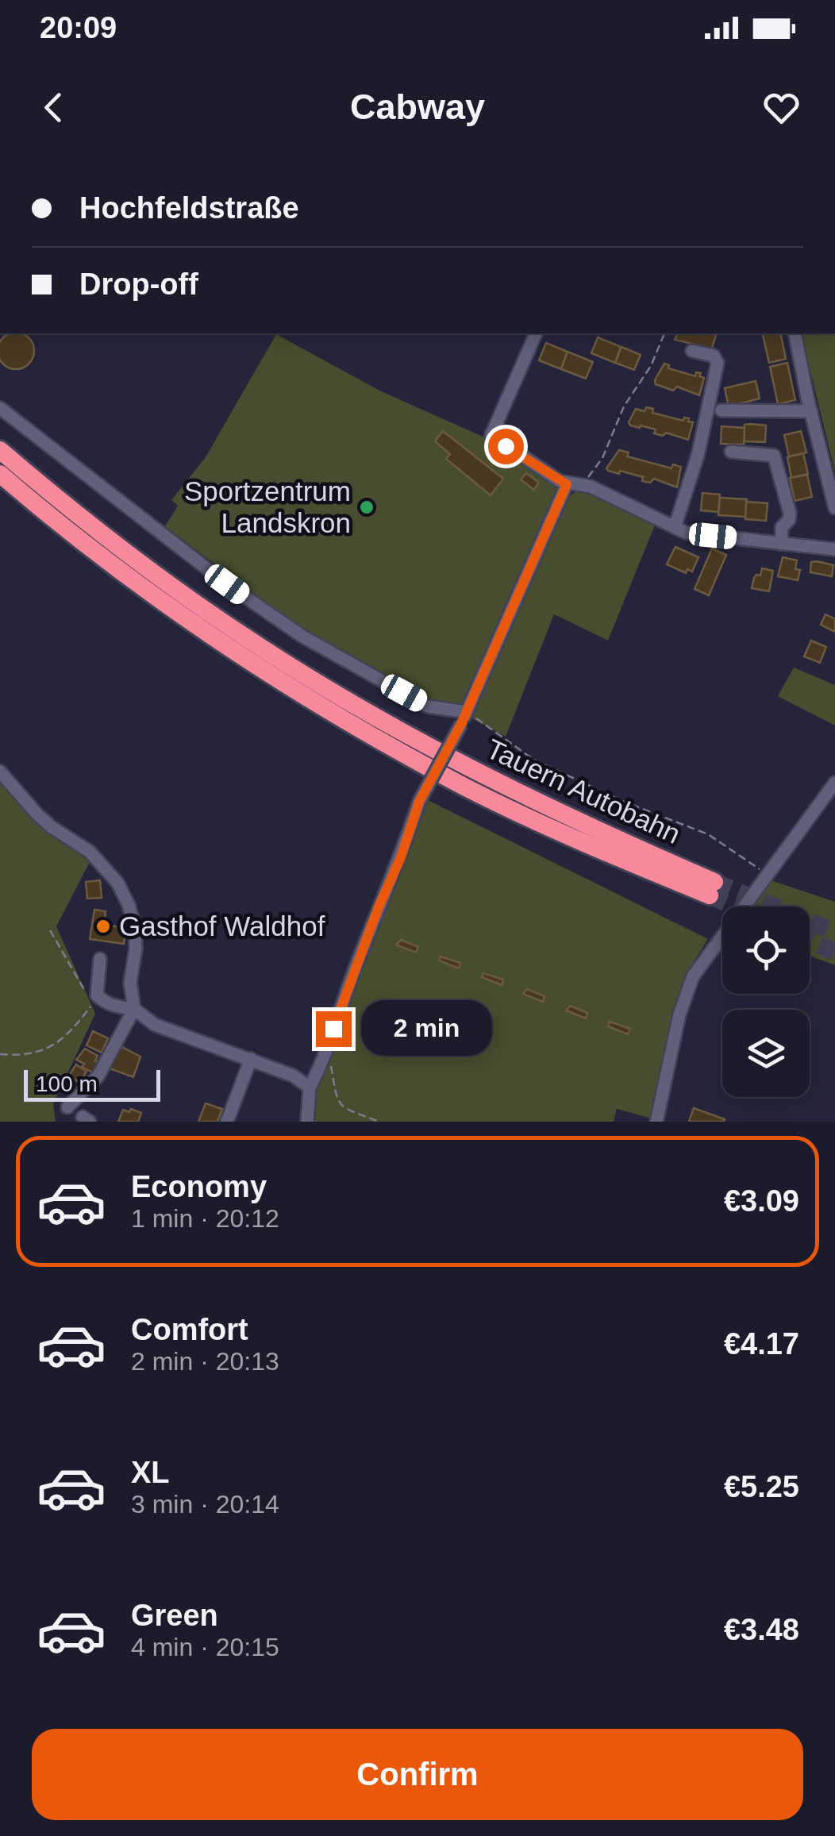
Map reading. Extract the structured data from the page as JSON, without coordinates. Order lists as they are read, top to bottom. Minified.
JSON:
{"streets":{"highway":["Tauern Autobahn"]},"places":["Sportzentrum Landskron","Gasthof Waldhof"],"scale_bar":"100 m","page":{"status":"20:09","header":"Cabway","banner":["Hochfeldstraße","Drop-off"],"bubble":"2 min","scale":"100 m","list":[{"name":"Economy","note":"1 min · 20:12","value":"€3.09"},{"name":"Comfort","note":"2 min · 20:13","value":"€4.17"},{"name":"XL","note":"3 min · 20:14","value":"€5.25"},{"name":"Green","note":"4 min · 20:15","value":"€3.48"}],"buttons":"Confirm"}}
